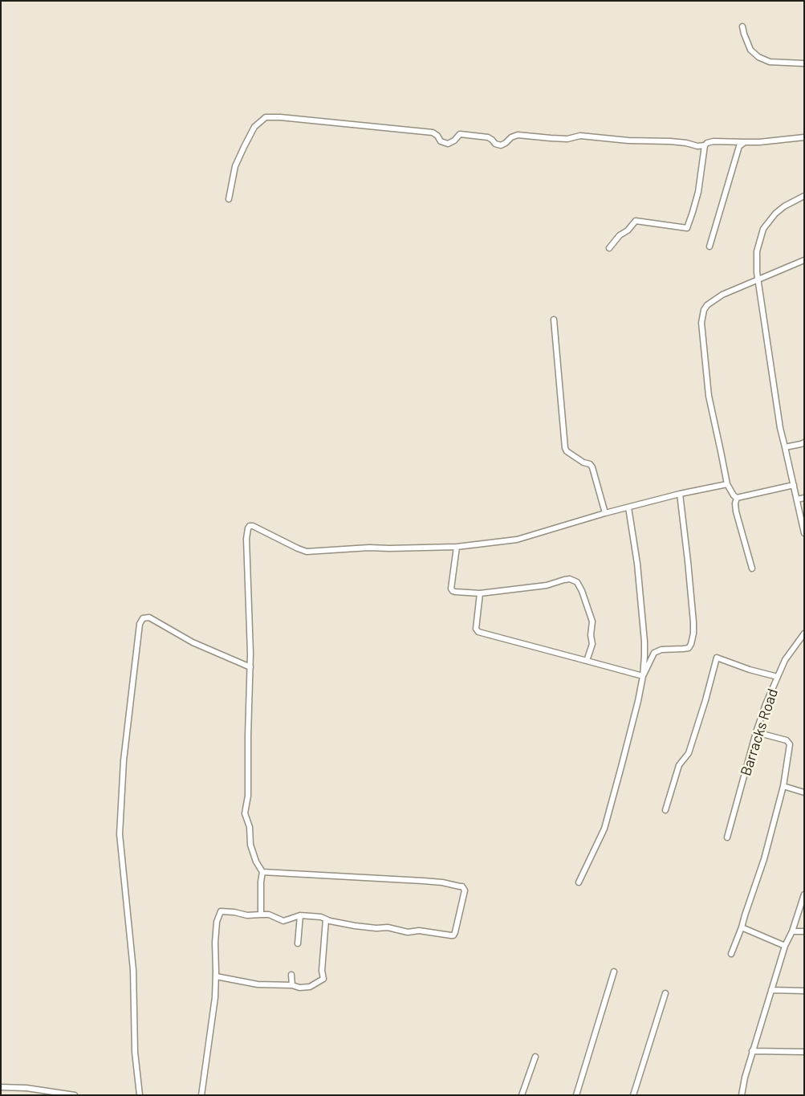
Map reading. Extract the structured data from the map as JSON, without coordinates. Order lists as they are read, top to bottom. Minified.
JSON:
{"streets":{"street":["Barracks Road"]}}
